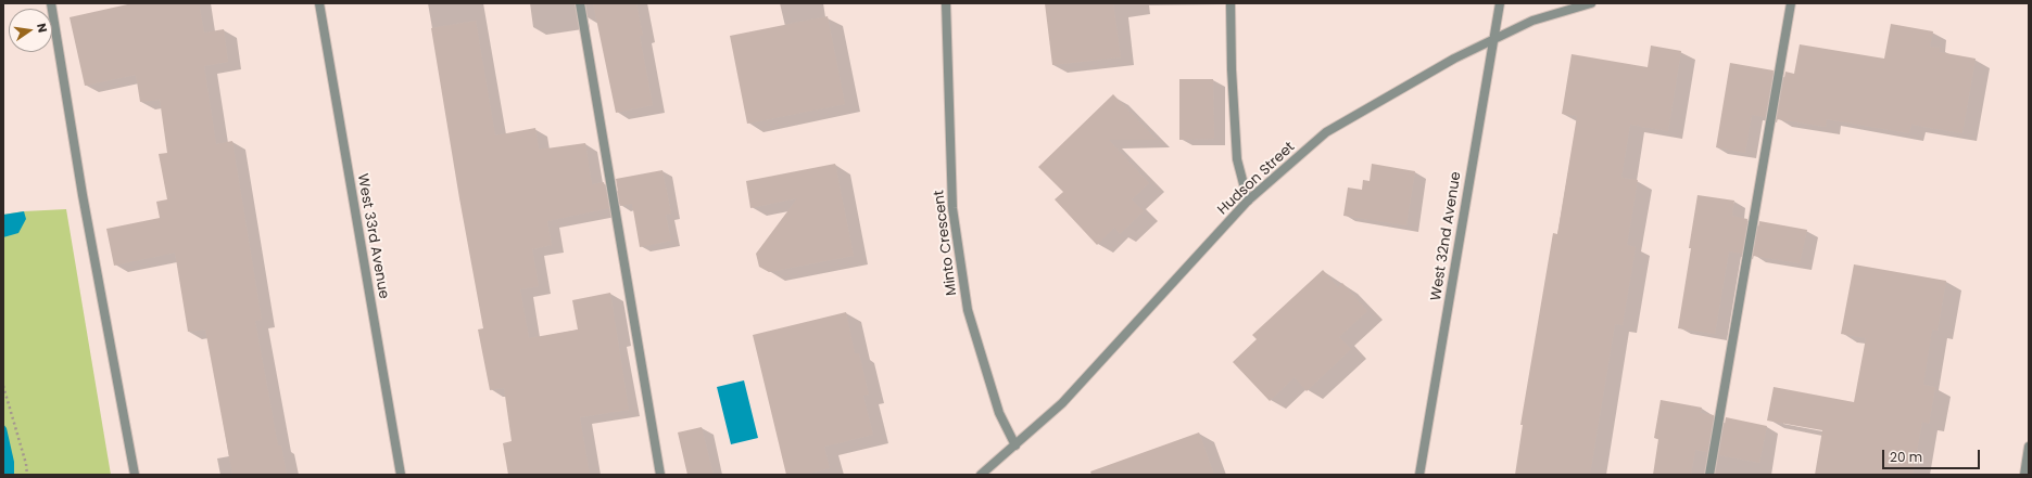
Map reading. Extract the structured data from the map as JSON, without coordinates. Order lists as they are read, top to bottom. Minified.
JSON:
{"streets":{"street":["Hudson Street","West 33rd Avenue","West 32nd Avenue","Minto Crescent"]},"crossings":[["Hudson Street","West 32nd Avenue"],["Hudson Street","Minto Crescent"]],"scale_bar":"20 m","north":"right"}
